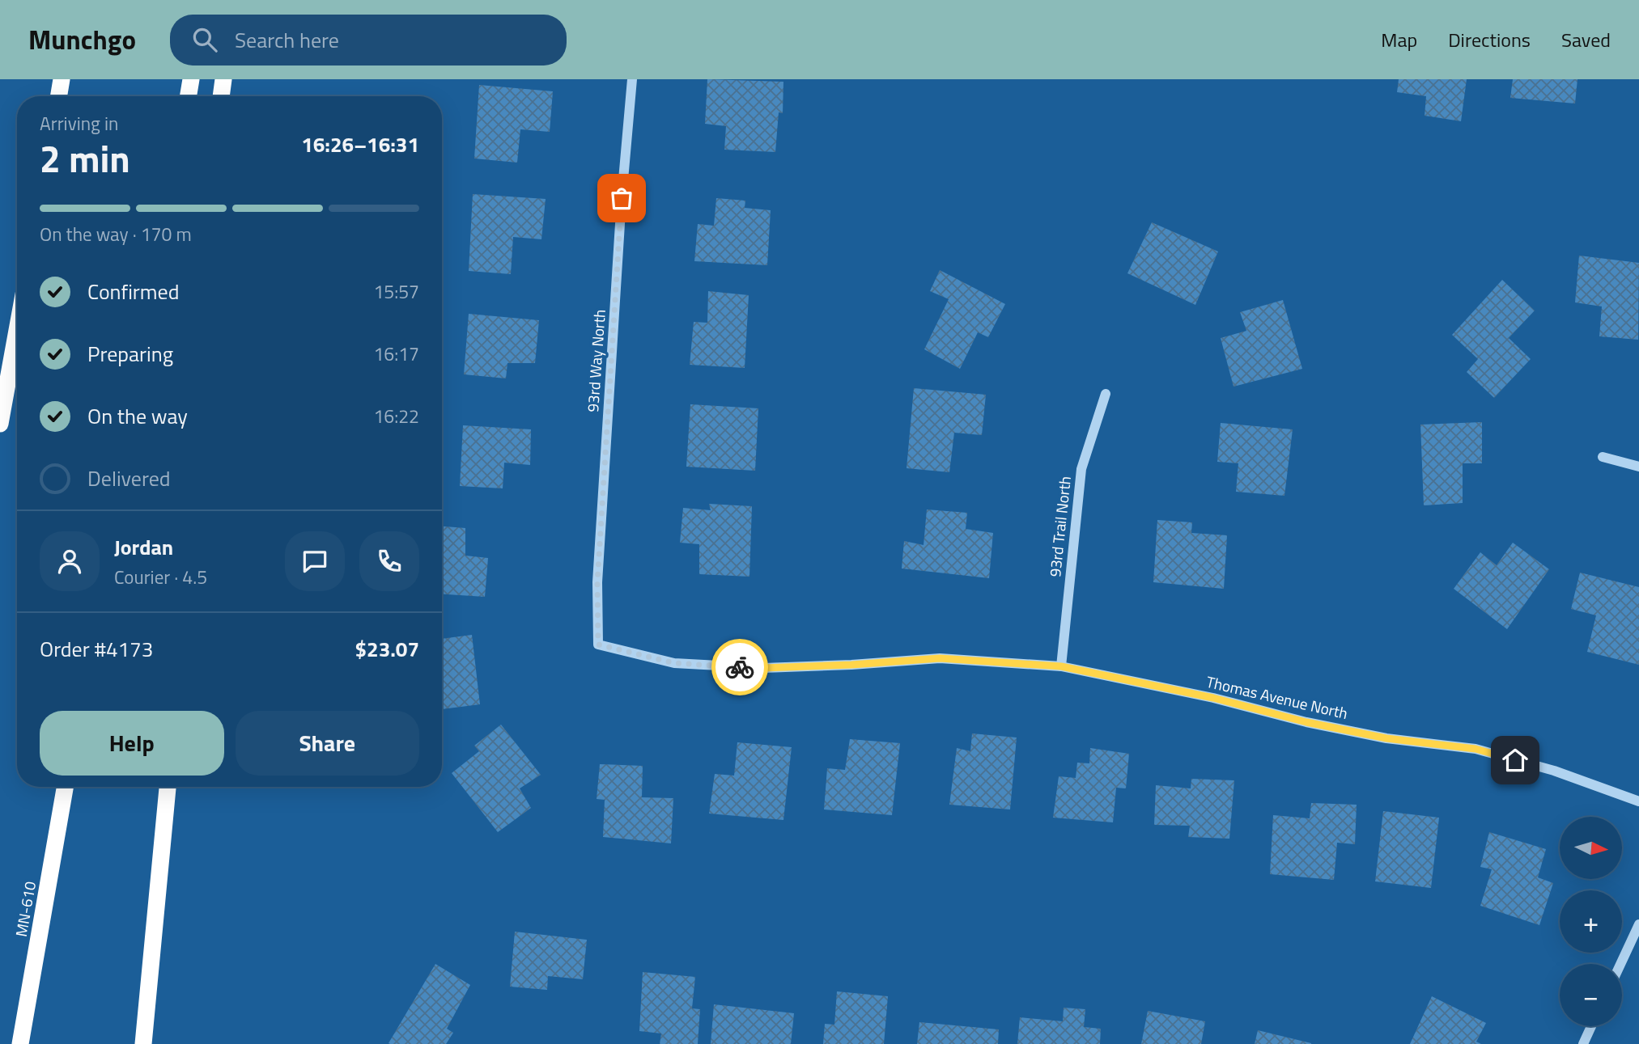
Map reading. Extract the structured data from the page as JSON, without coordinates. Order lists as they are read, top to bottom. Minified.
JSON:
{"streets":{"highway":["MN-610"],"street":["93rd Way North","93rd Trail North","Thomas Avenue North"]},"crossings":[["93rd Way North","Thomas Avenue North"],["93rd Trail North","Thomas Avenue North"]],"north":"right","page":{"header":"Munchgo","search":"Search here","nav":["Map","Directions","Saved"],"heading":["2 min","Arriving in","16:26–16:31"],"panel":["Jordan","Courier · 4.5","Order #4173","$23.07"],"bar":"On the way · 170 m","list":[["Confirmed","15:57"],["Preparing","16:17"],["On the way","16:22"],"Delivered"],"buttons":["Help","Share"],"map_buttons":["+","−"]}}
